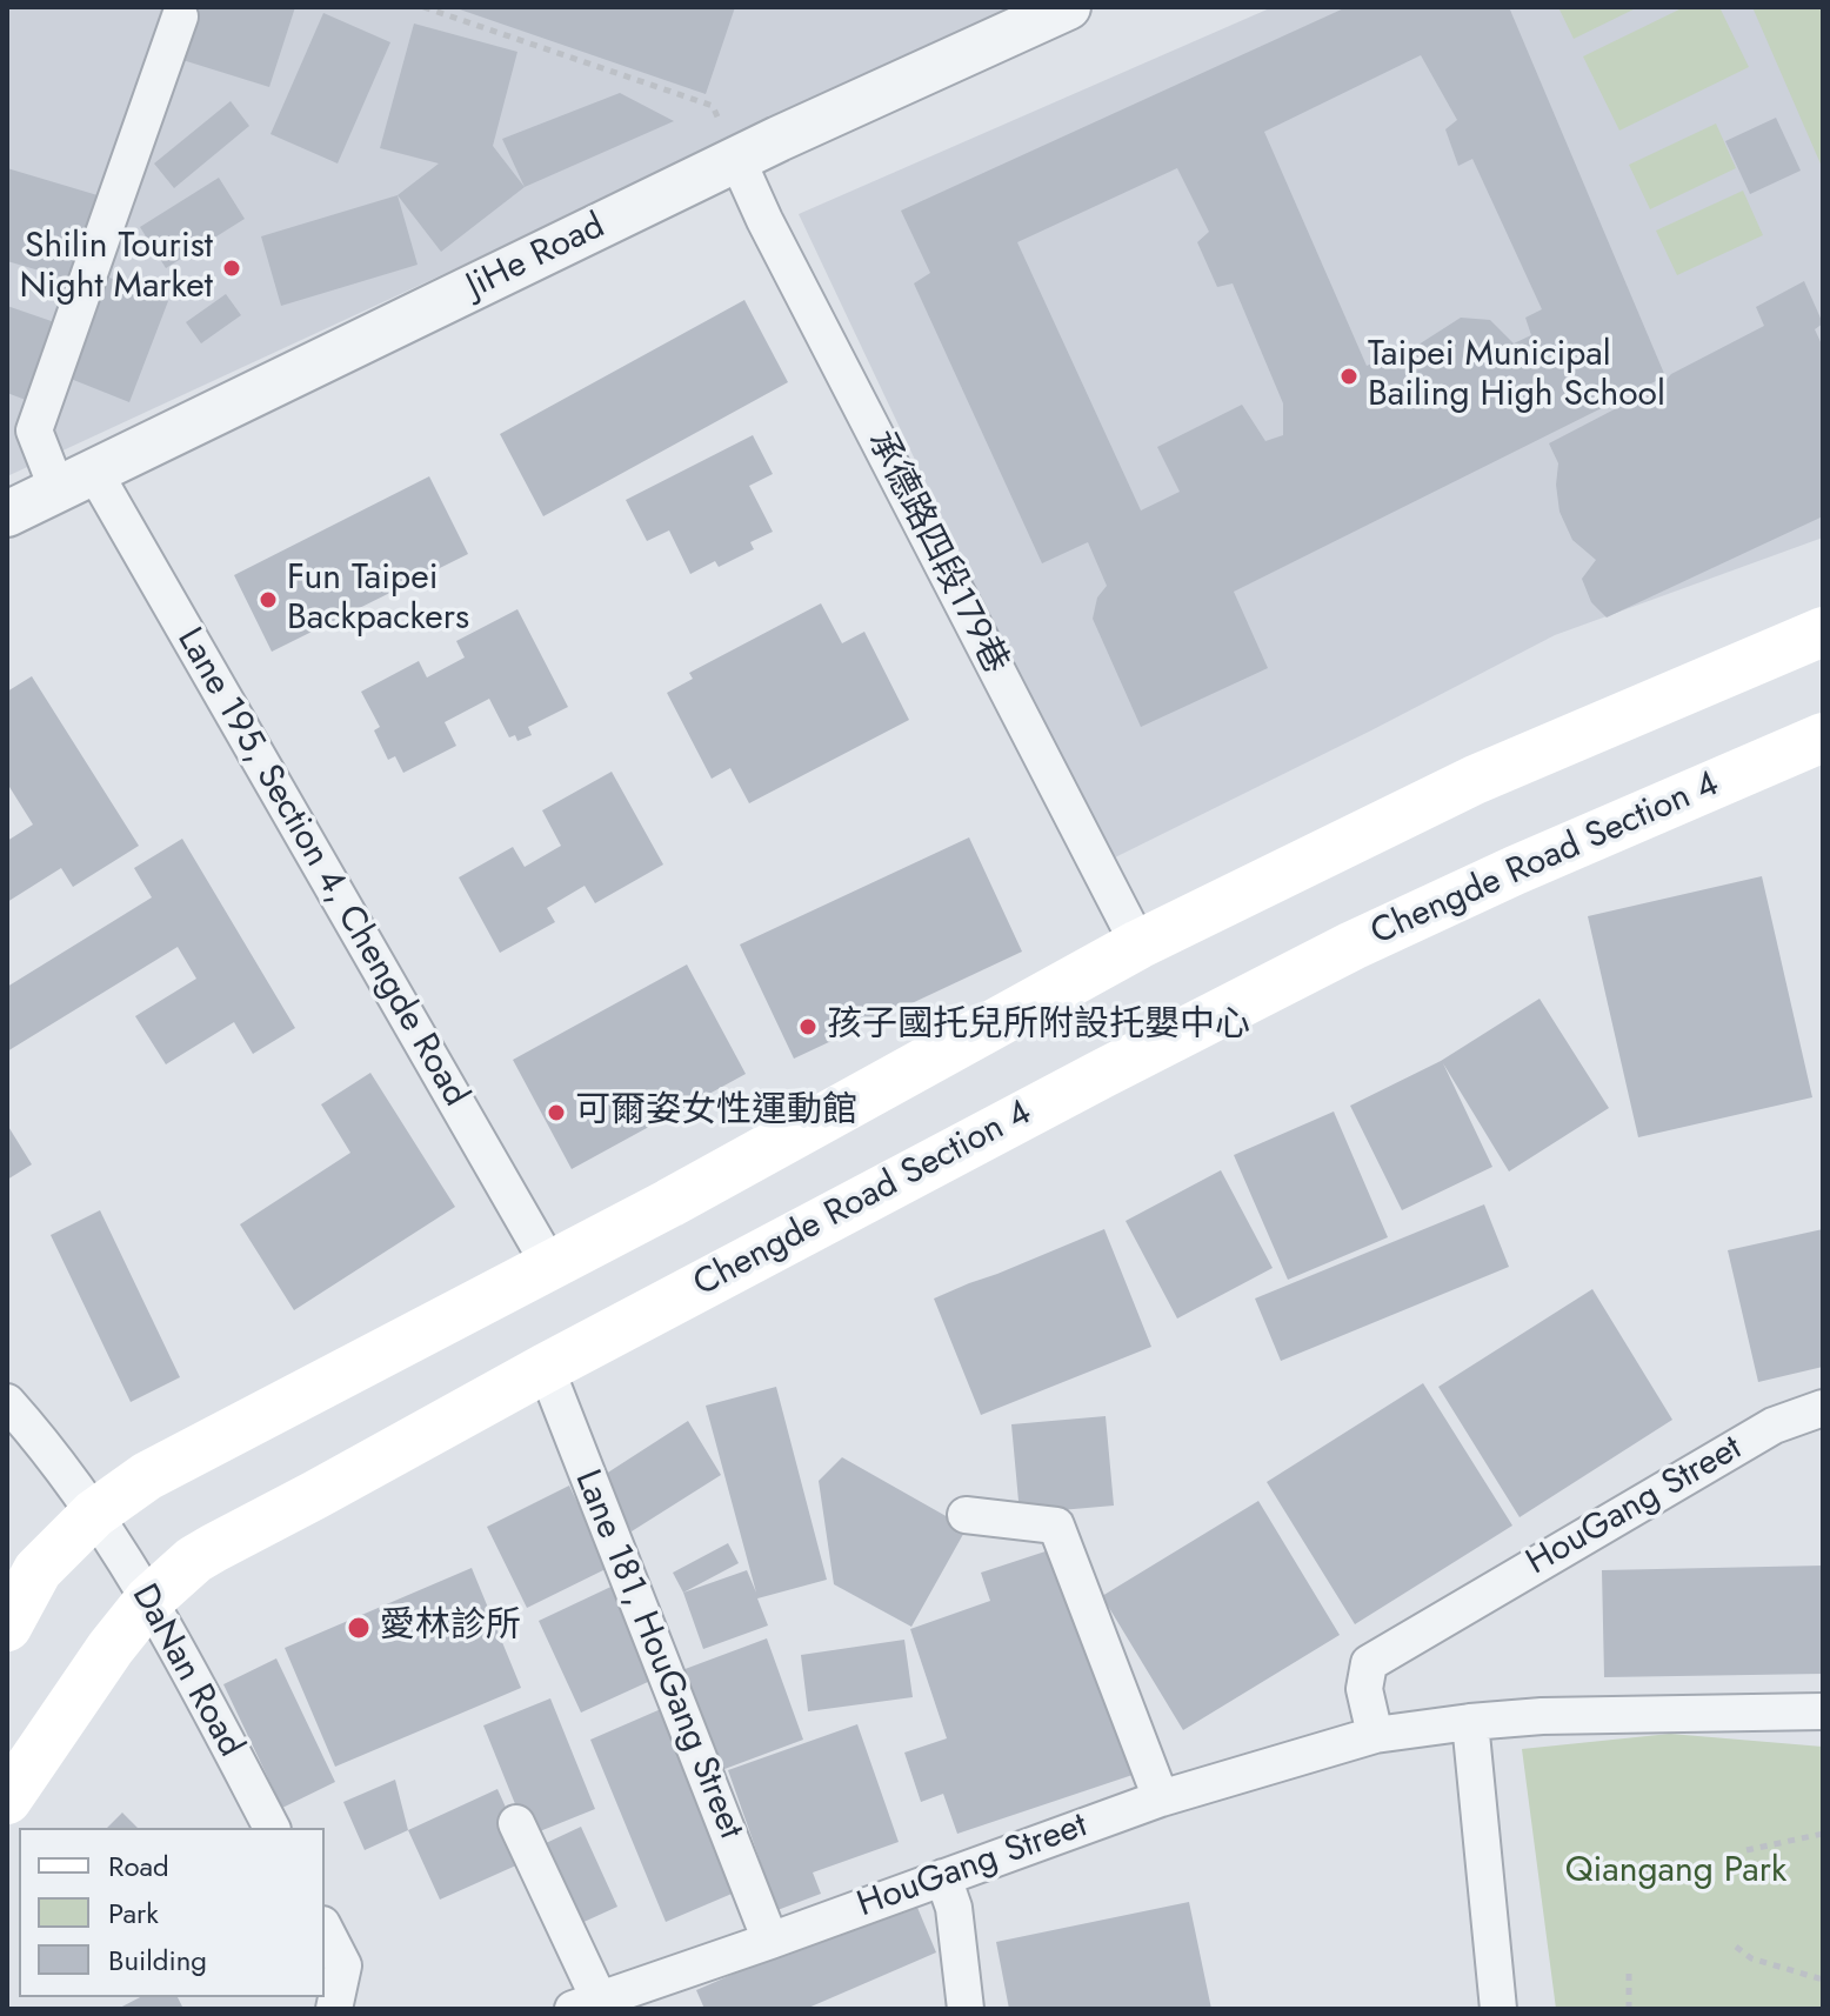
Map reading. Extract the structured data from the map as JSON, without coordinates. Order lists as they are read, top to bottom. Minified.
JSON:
{"streets":{"main road":["Chengde Road Section 4"],"street":["JiHe Road","承德路四段179巷","Lane 195, Section 4, Chengde Road","HouGang Street","Lane 181, HouGang Street","DaNan Road"]},"crossings":[["JiHe Road","承德路四段179巷"],["JiHe Road","Lane 195, Section 4, Chengde Road"],["Chengde Road Section 4","Lane 181, HouGang Street"],["Chengde Road Section 4","DaNan Road"],["HouGang Street","Lane 181, HouGang Street"]],"parks":["Qiangang Park"],"places":["Shilin Tourist Night Market","Taipei Municipal Bailing High School","Fun Taipei Backpackers","孩子國托兒所附設托嬰中心","可爾姿女性運動館","愛林診所"],"legend":["Road","Park","Building"]}
